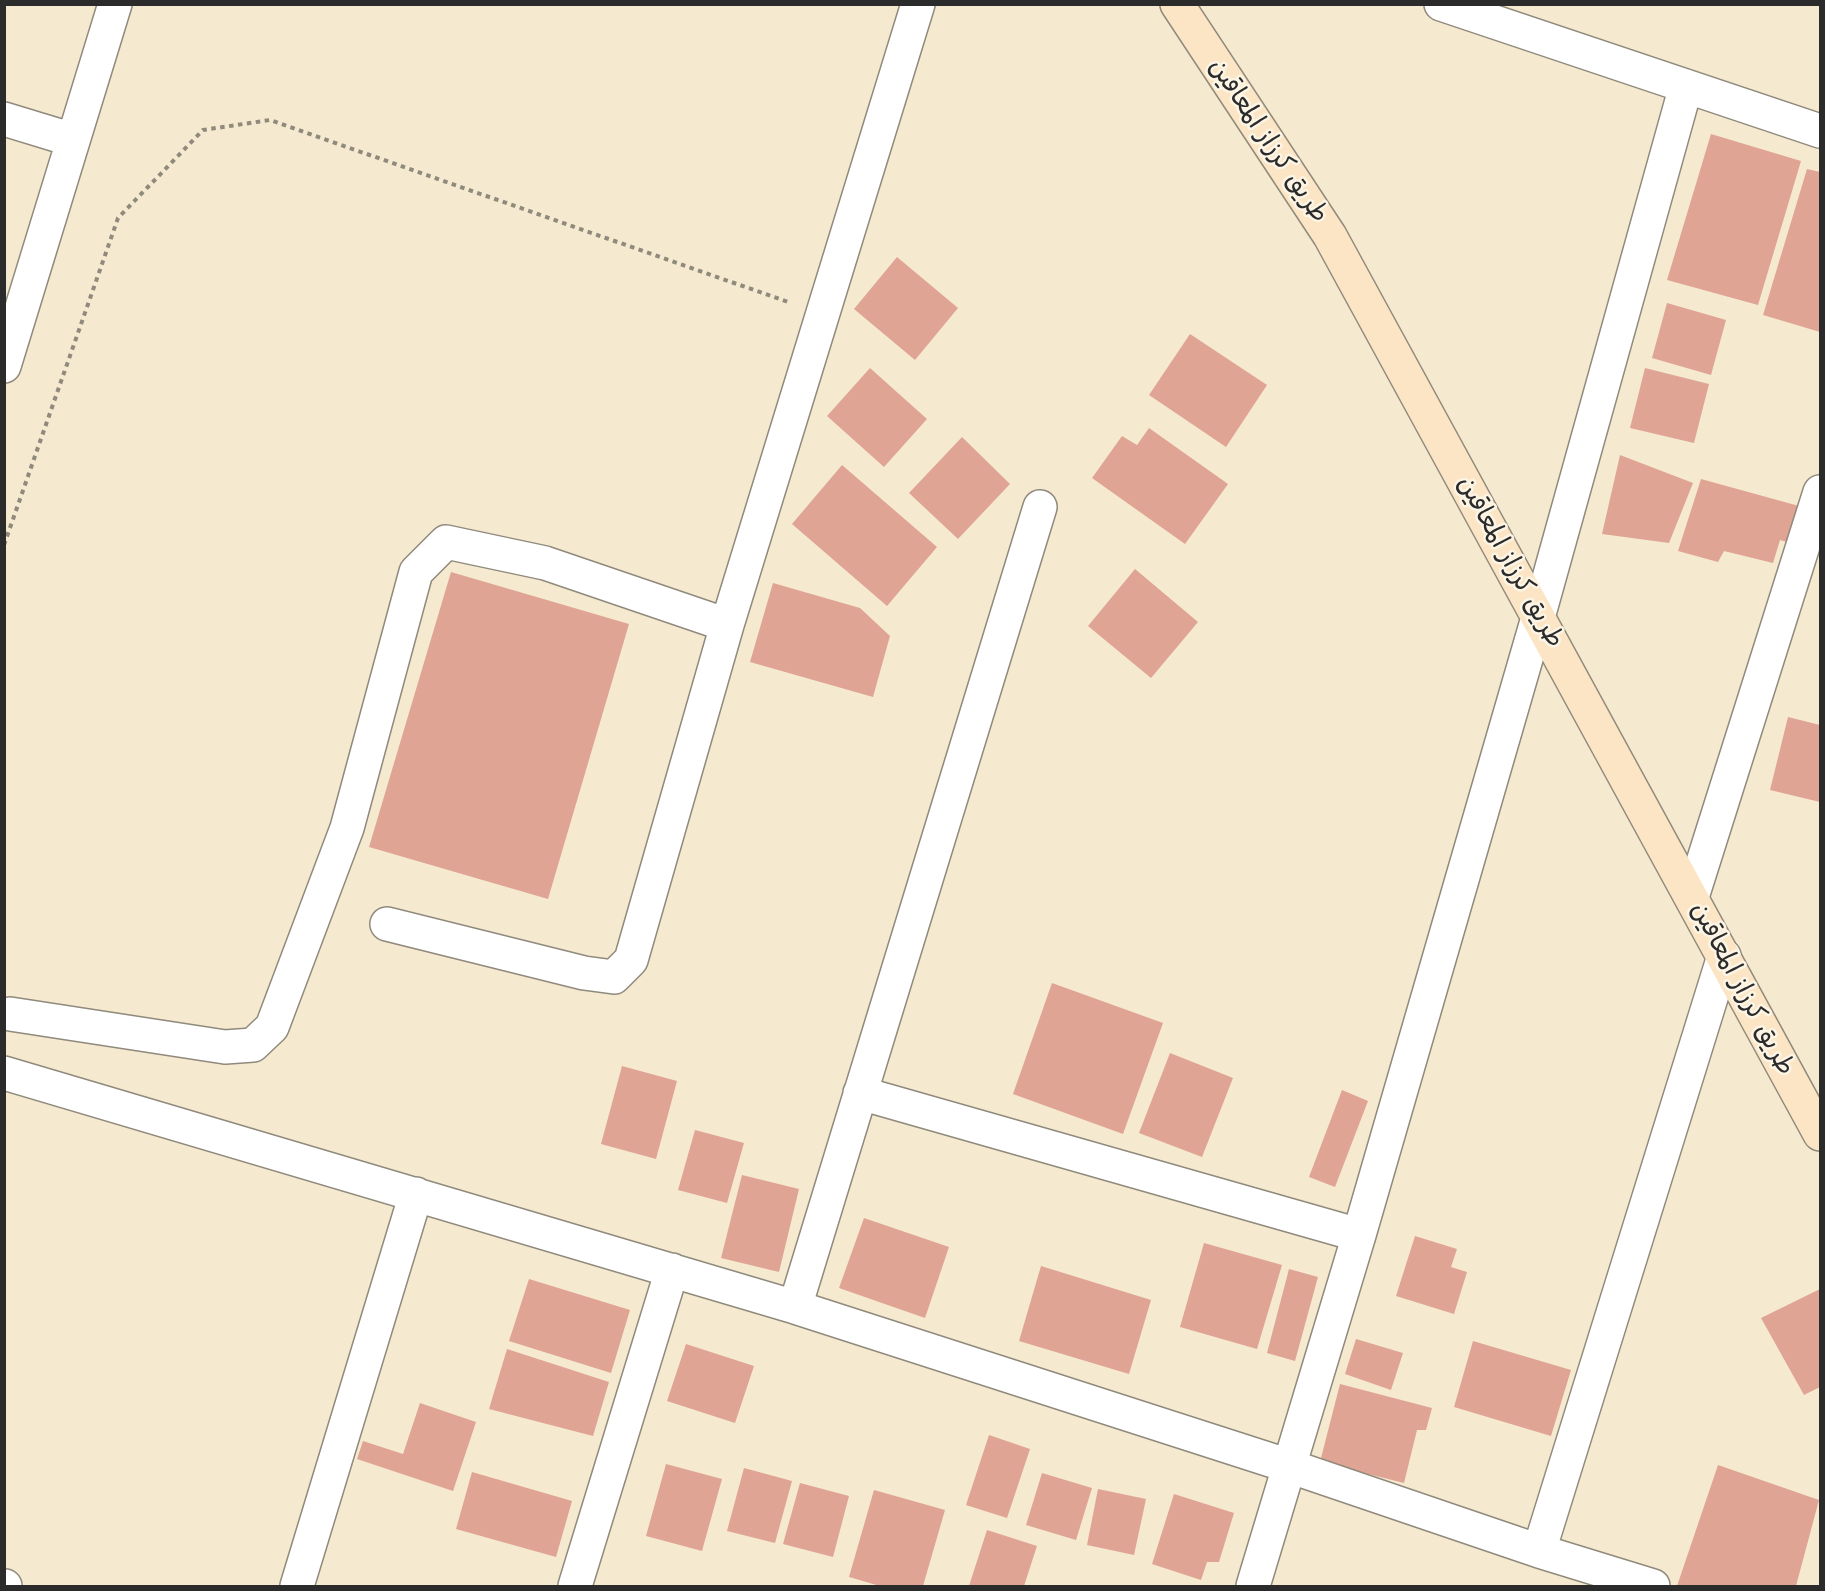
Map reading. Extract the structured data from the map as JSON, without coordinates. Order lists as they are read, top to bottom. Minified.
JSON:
{"streets":{"street":["طريق كرزاز المعاقين"]}}
